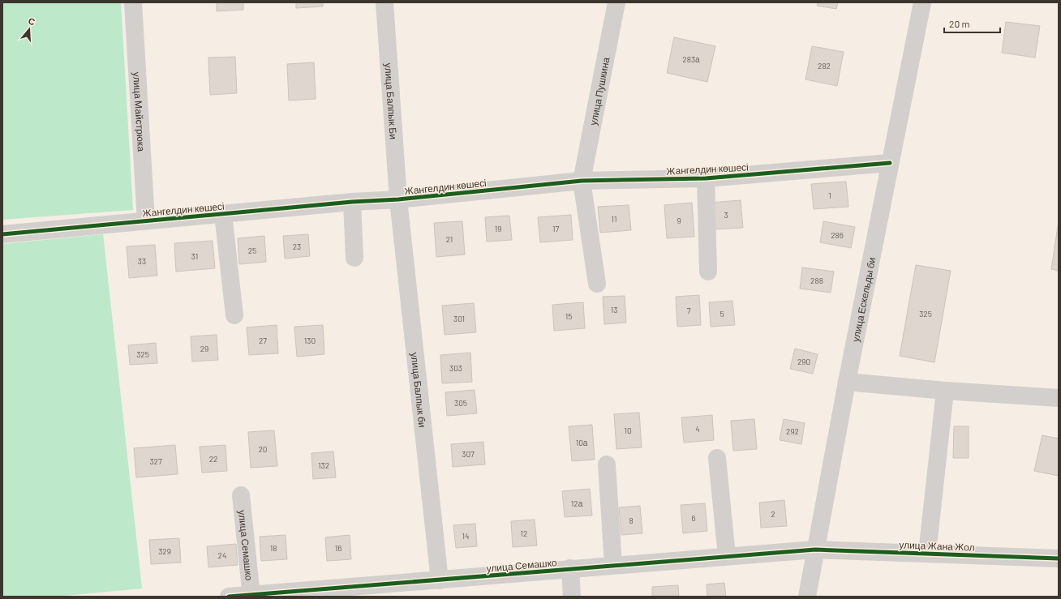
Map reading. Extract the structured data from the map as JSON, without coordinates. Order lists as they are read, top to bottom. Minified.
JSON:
{"streets":{"street":["улица Пушкина","улица Балпык Би","улица Майстрюка","Жангелдин көшесі","улица Ескельды би","улица Балпык би","улица Семашко","улица Жана Жол"]},"crossings":[["улица Пушкина","Жангелдин көшесі"],["улица Балпык Би","Жангелдин көшесі"],["улица Балпык Би","улица Балпык би"],["улица Майстрюка","Жангелдин көшесі"],["Жангелдин көшесі","улица Ескельды би"],["Жангелдин көшесі","улица Балпык би"],["улица Ескельды би","улица Семашко"],["улица Ескельды би","улица Жана Жол"],["улица Балпык би","улица Семашко"],["улица Семашко","улица Жана Жол"]],"house_numbers":["283а","282","1","3","11","9","19","17","286","21","23","25","31","33","288","13","7","5","325","15","301","27","130","29","325","290","303","305","4","10","292","10а","20","307","22","327","132","12а","2","6","8","12","14","18","16","329","24"],"scale_bar":"20 m","north":"top"}
